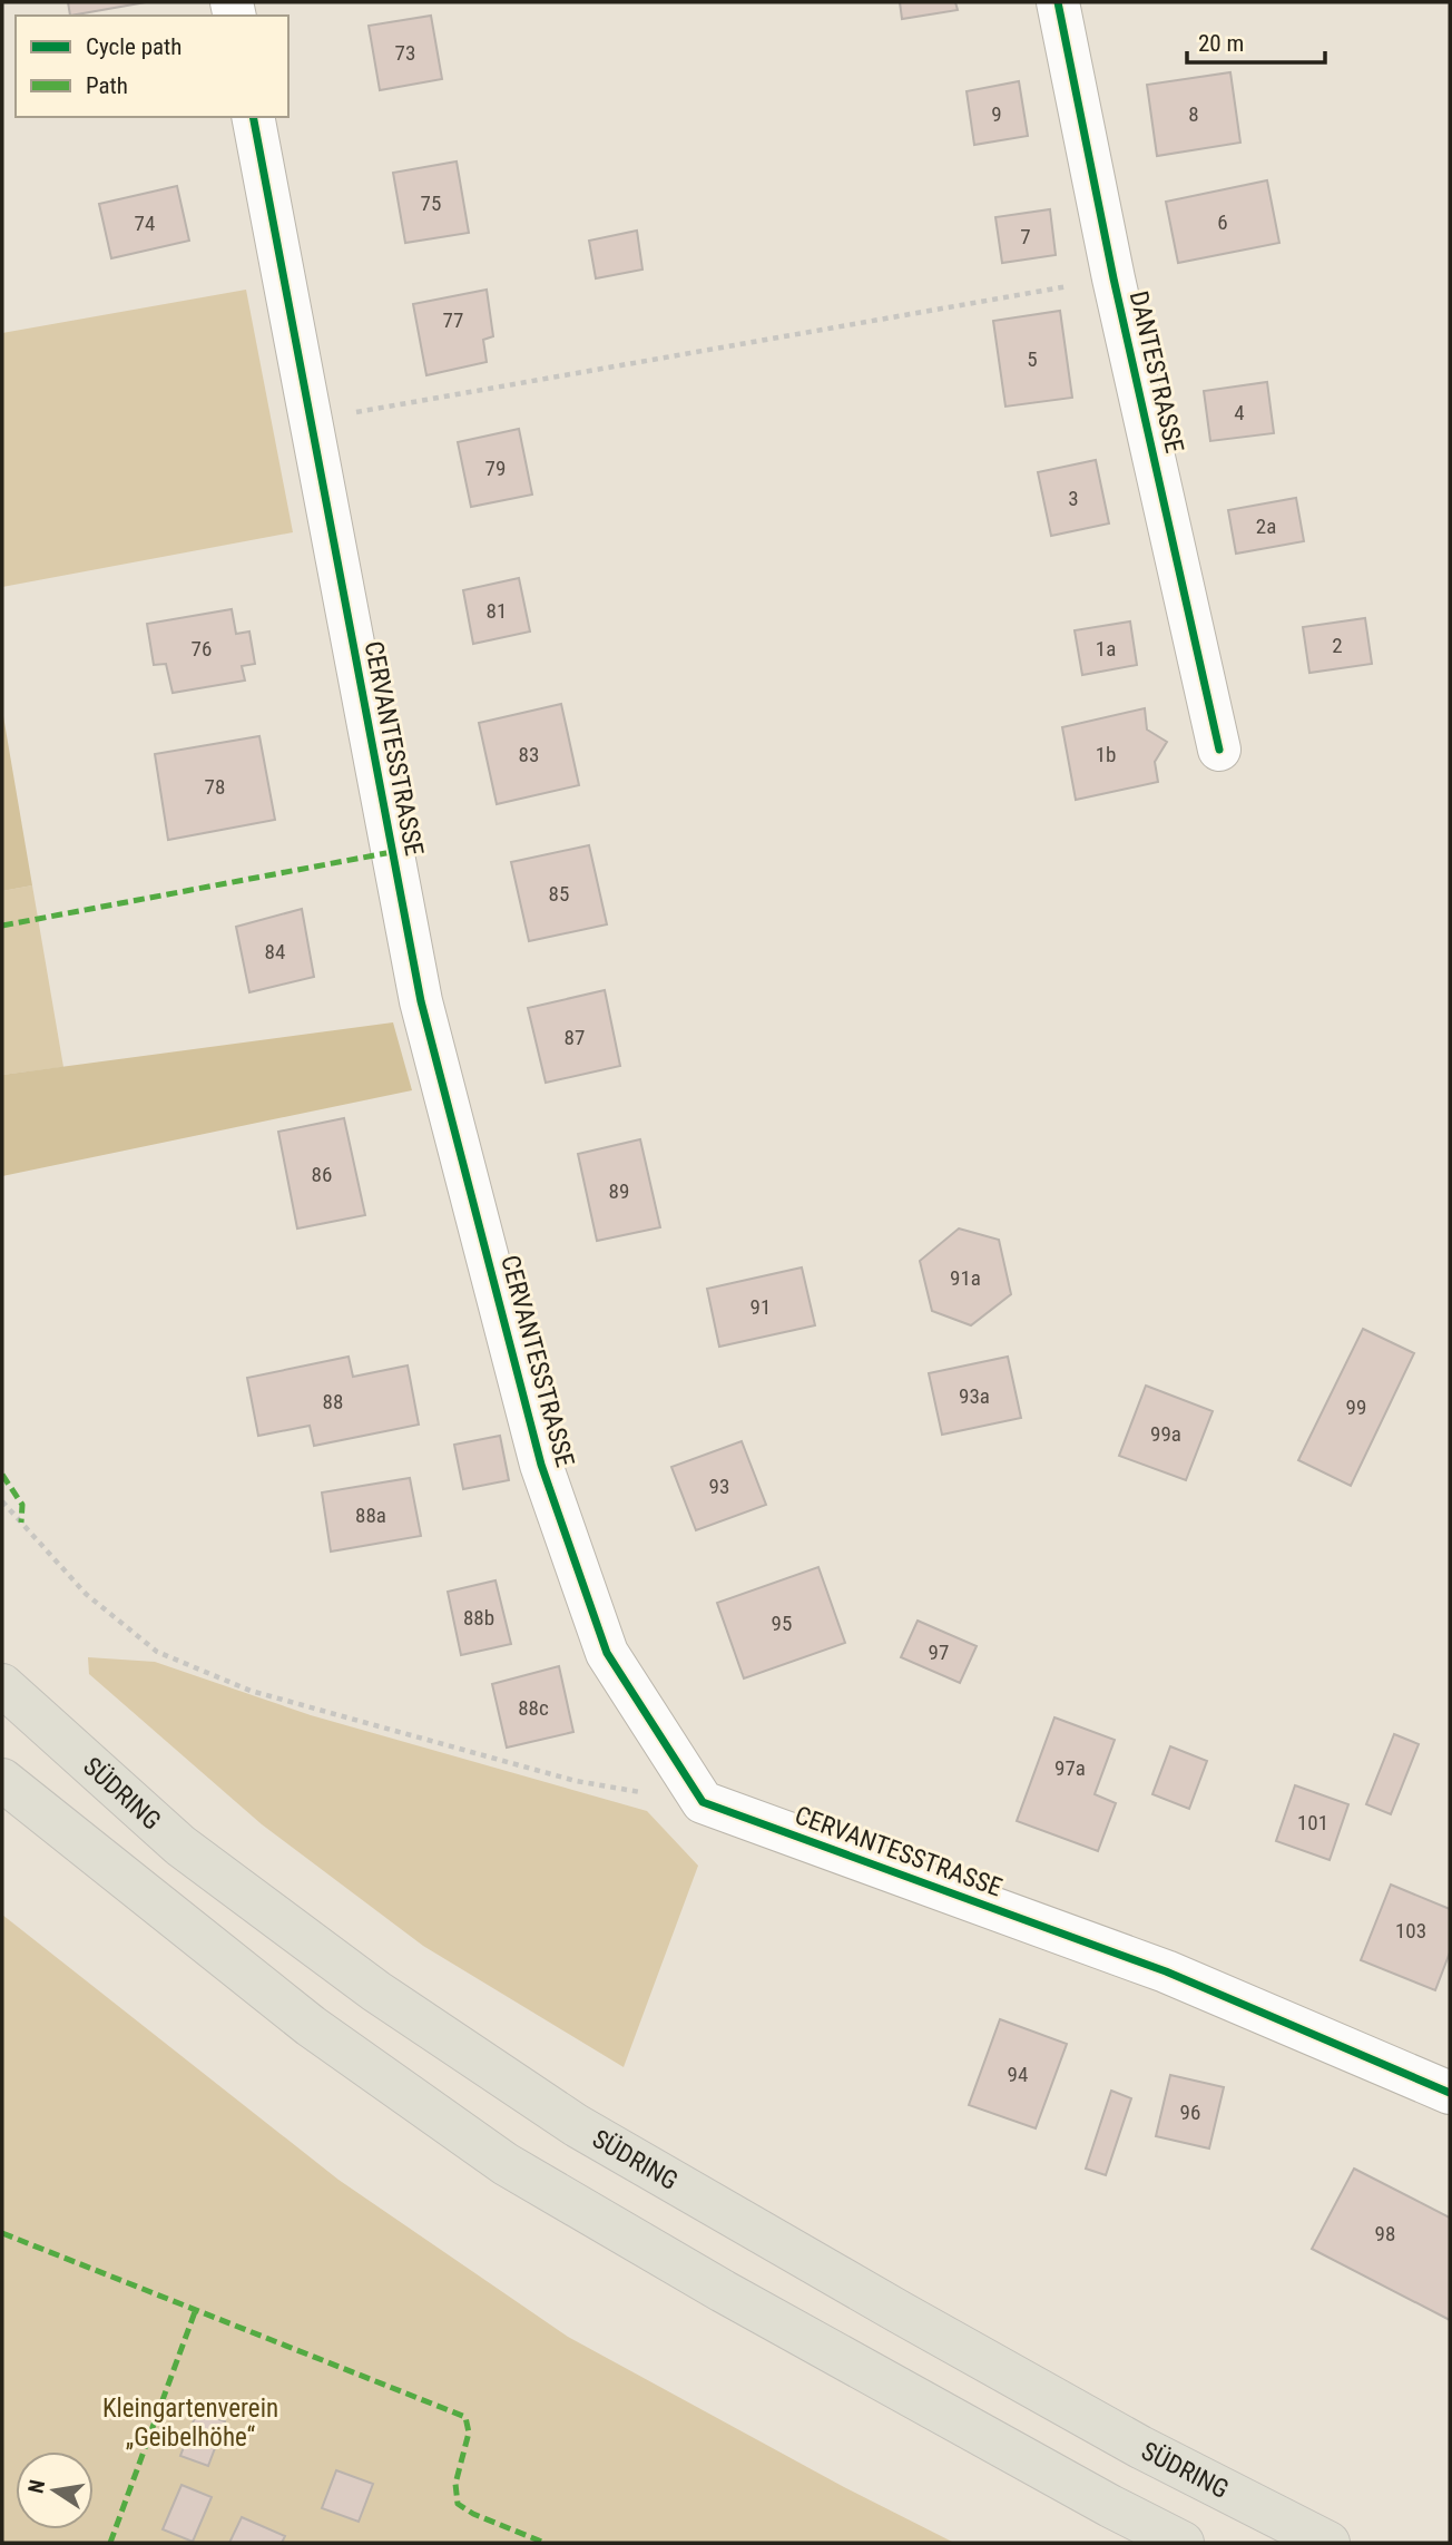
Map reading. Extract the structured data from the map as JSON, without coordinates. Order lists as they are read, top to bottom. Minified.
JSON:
{"streets":{"main road":["SÜDRING"],"street":["DANTESTRASSE","CERVANTESSTRASSE"]},"parks":["Kleingartenverein „Geibelhöhe“"],"house_numbers":["73","9","8","75","6","74","7","77","5","4","79","3","2a","81","2","76","1a","83","1b","78","85","84","87","86","89","91a","91","93a","88","99","99a","93","88a","88b","95","97","88c","97a","101","103","94","96","98"],"legend":["Cycle path","Path"],"scale_bar":"20 m","north":"left"}
